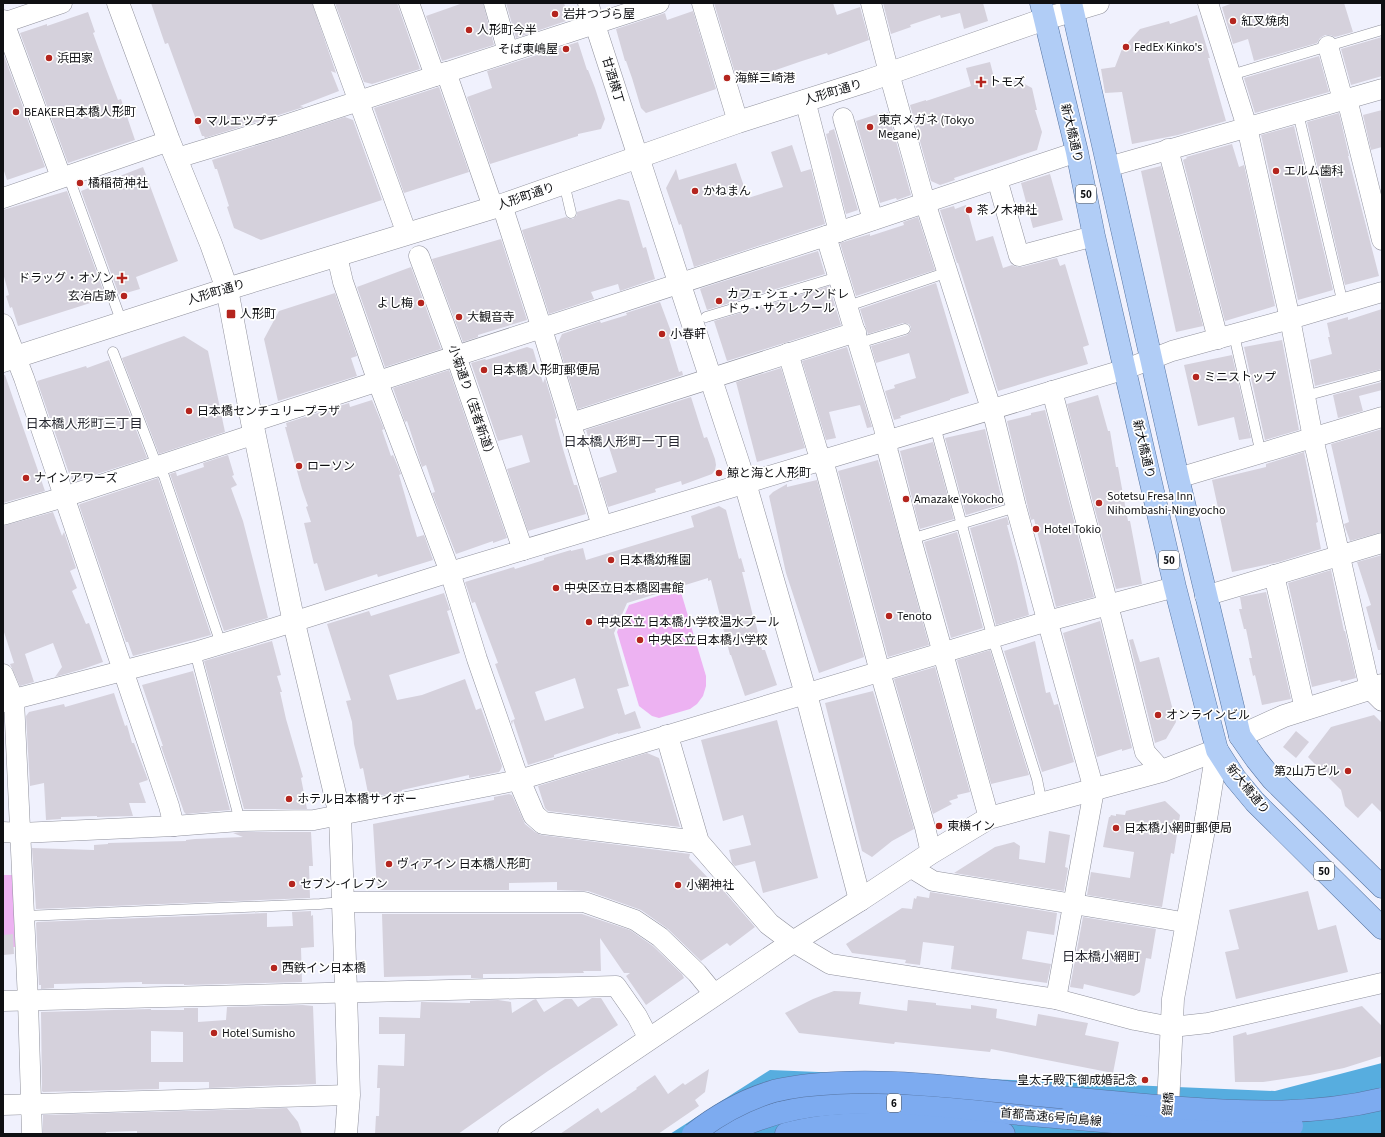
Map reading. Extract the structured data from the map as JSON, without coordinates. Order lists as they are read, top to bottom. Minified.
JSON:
{"streets":{"highway":["6","首都高速6号向島線"],"main road":["新大橋通り","50"],"street":["甘酒横丁","人形町通り","小菊通り（芸者新道）","鎧橋"]},"crossings":[["甘酒横丁","人形町通り"],["人形町通り","新大橋通り"],["新大橋通り","鎧橋"]],"districts":["日本橋人形町三丁目","日本橋人形町一丁目","日本橋小網町"],"places":{"other":["岩井つづら屋","紅叉焼肉","人形町今半","FedEx Kinko's","そば東嶋屋","浜田家","海鮮三崎港","BEAKER日本橋人形町","マルエツプチ","東京メガネ (Tokyo Megane)","エルム歯科","橘稲荷神社","かねまん","茶ノ木神社","玄冶店跡","カフェ シェ・アンドレ ドゥ・サクレクール","よし梅","大観音寺","小春軒","日本橋人形町郵便局","ミニストップ","日本橋センチュリープラザ","ローソン","鯨と海と人形町","ナインアワーズ","Amazake Yokocho","Sotetsu Fresa Inn Nihombashi-Ningyocho","Hotel Tokio","日本橋幼稚園","中央区立日本橋図書館","Tenoto","中央区立 日本橋小学校温水プール","中央区立日本橋小学校","オンラインビル","第2山万ビル","ホテル日本橋サイボー","東横イン","日本橋小網町郵便局","ヴィアイン 日本橋人形町","セブン-イレブン","小網神社","西鉄イン日本橋","Hotel Sumisho","皇太子殿下御成婚記念"],"health":["トモズ","ドラッグ・オゾン"],"transit":["人形町"]}}
